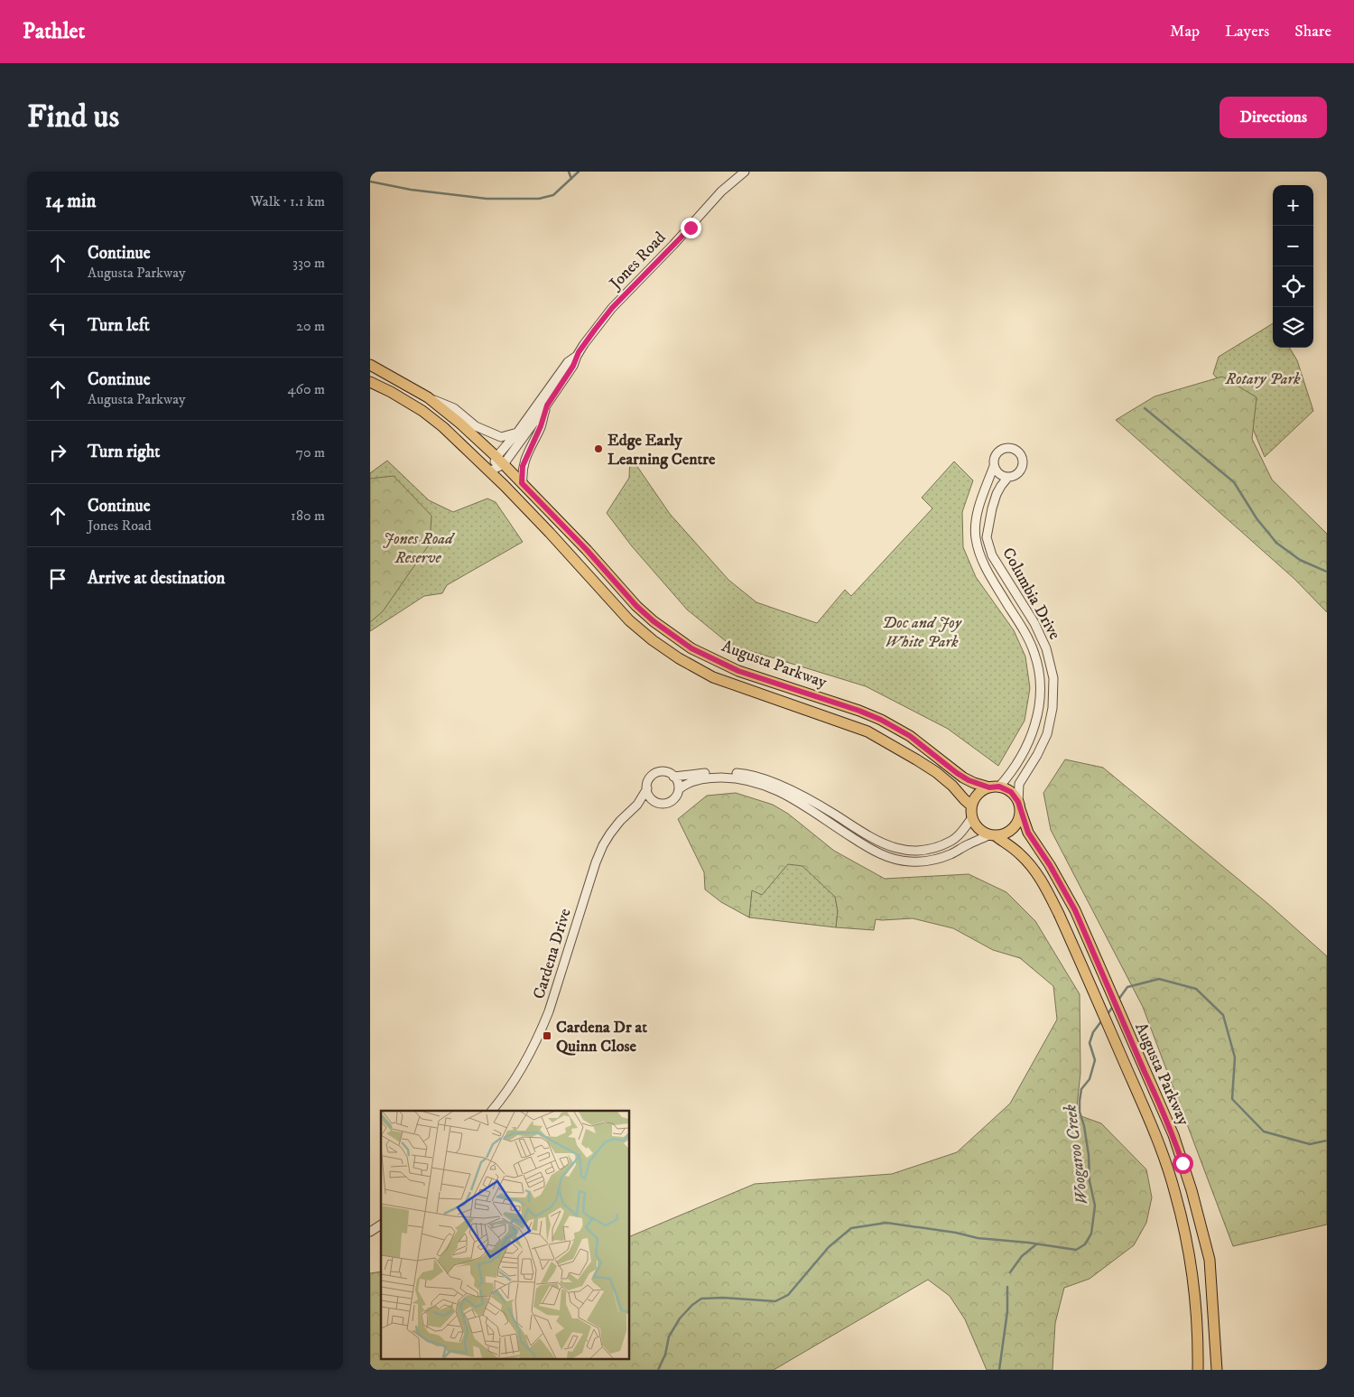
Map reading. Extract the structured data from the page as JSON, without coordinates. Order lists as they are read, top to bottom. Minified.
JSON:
{"streets":{"main road":["Augusta Parkway"],"street":["Jones Road","Columbia Drive","Cardena Drive"]},"crossings":[["Jones Road","Augusta Parkway"],["Columbia Drive","Augusta Parkway"]],"water":["Woogaroo Creek"],"parks":["Rotary Park","Jones Road Reserve","Doc and Joy White Park"],"places":{"other":["Edge Early Learning Centre"],"transit":["Cardena Dr at Quinn Close"]},"page":{"header":"Pathlet","nav":["Map","Layers","Share"],"buttons":"Directions","title":"Find us","heading":["14 min","Walk · 1.1 km"],"map_buttons":["+","−"],"list":[["Continue","Augusta Parkway","330 m"],["Turn left","20 m"],["Continue","Augusta Parkway","460 m"],["Turn right","70 m"],["Continue","Jones Road","180 m"],"Arrive at destination"]}}
